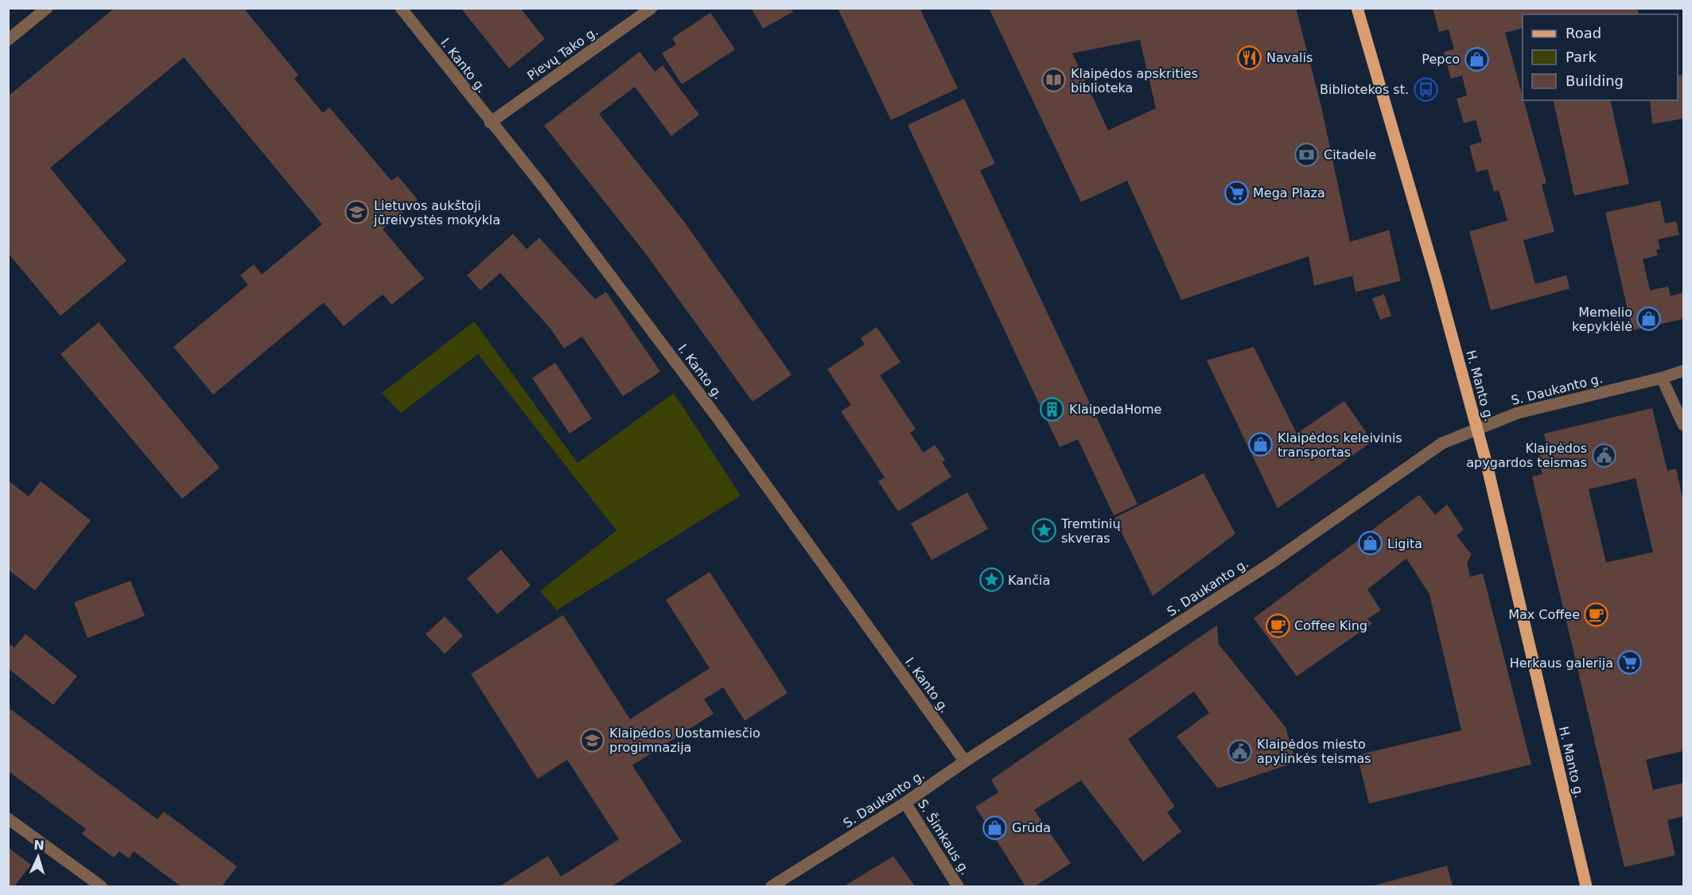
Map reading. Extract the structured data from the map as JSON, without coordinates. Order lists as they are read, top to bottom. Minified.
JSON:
{"streets":{"main road":["H. Manto g."],"street":["Pievų Tako g.","I. Kanto g.","S. Daukanto g.","S. Šimkaus g."]},"crossings":[["Pievų Tako g.","I. Kanto g."],["I. Kanto g.","S. Daukanto g."],["H. Manto g.","S. Daukanto g."],["S. Daukanto g.","S. Šimkaus g."]],"places":{"restaurant":["Navalis"],"shop":["Pepco","Memelio kepyklėlė","Klaipėdos keleivinis transportas","Ligita","Grūda"],"library":["Klaipėdos apskrities biblioteka"],"bus stop":["Bibliotekos st."],"bank":["Citadele"],"supermarket":["Mega Plaza","Herkaus galerija"],"school or university":["Lietuvos aukštoji jūreivystės mokykla","Klaipėdos Uostamiesčio progimnazija"],"building":["KlaipedaHome"],"public building":["Klaipėdos apygardos teismas","Klaipėdos miesto apylinkės teismas"],"place":["Tremtinių skveras","Kančia"],"cafe":["Max Coffee","Coffee King"]},"legend":["Road","Park","Building"],"north":"top"}
